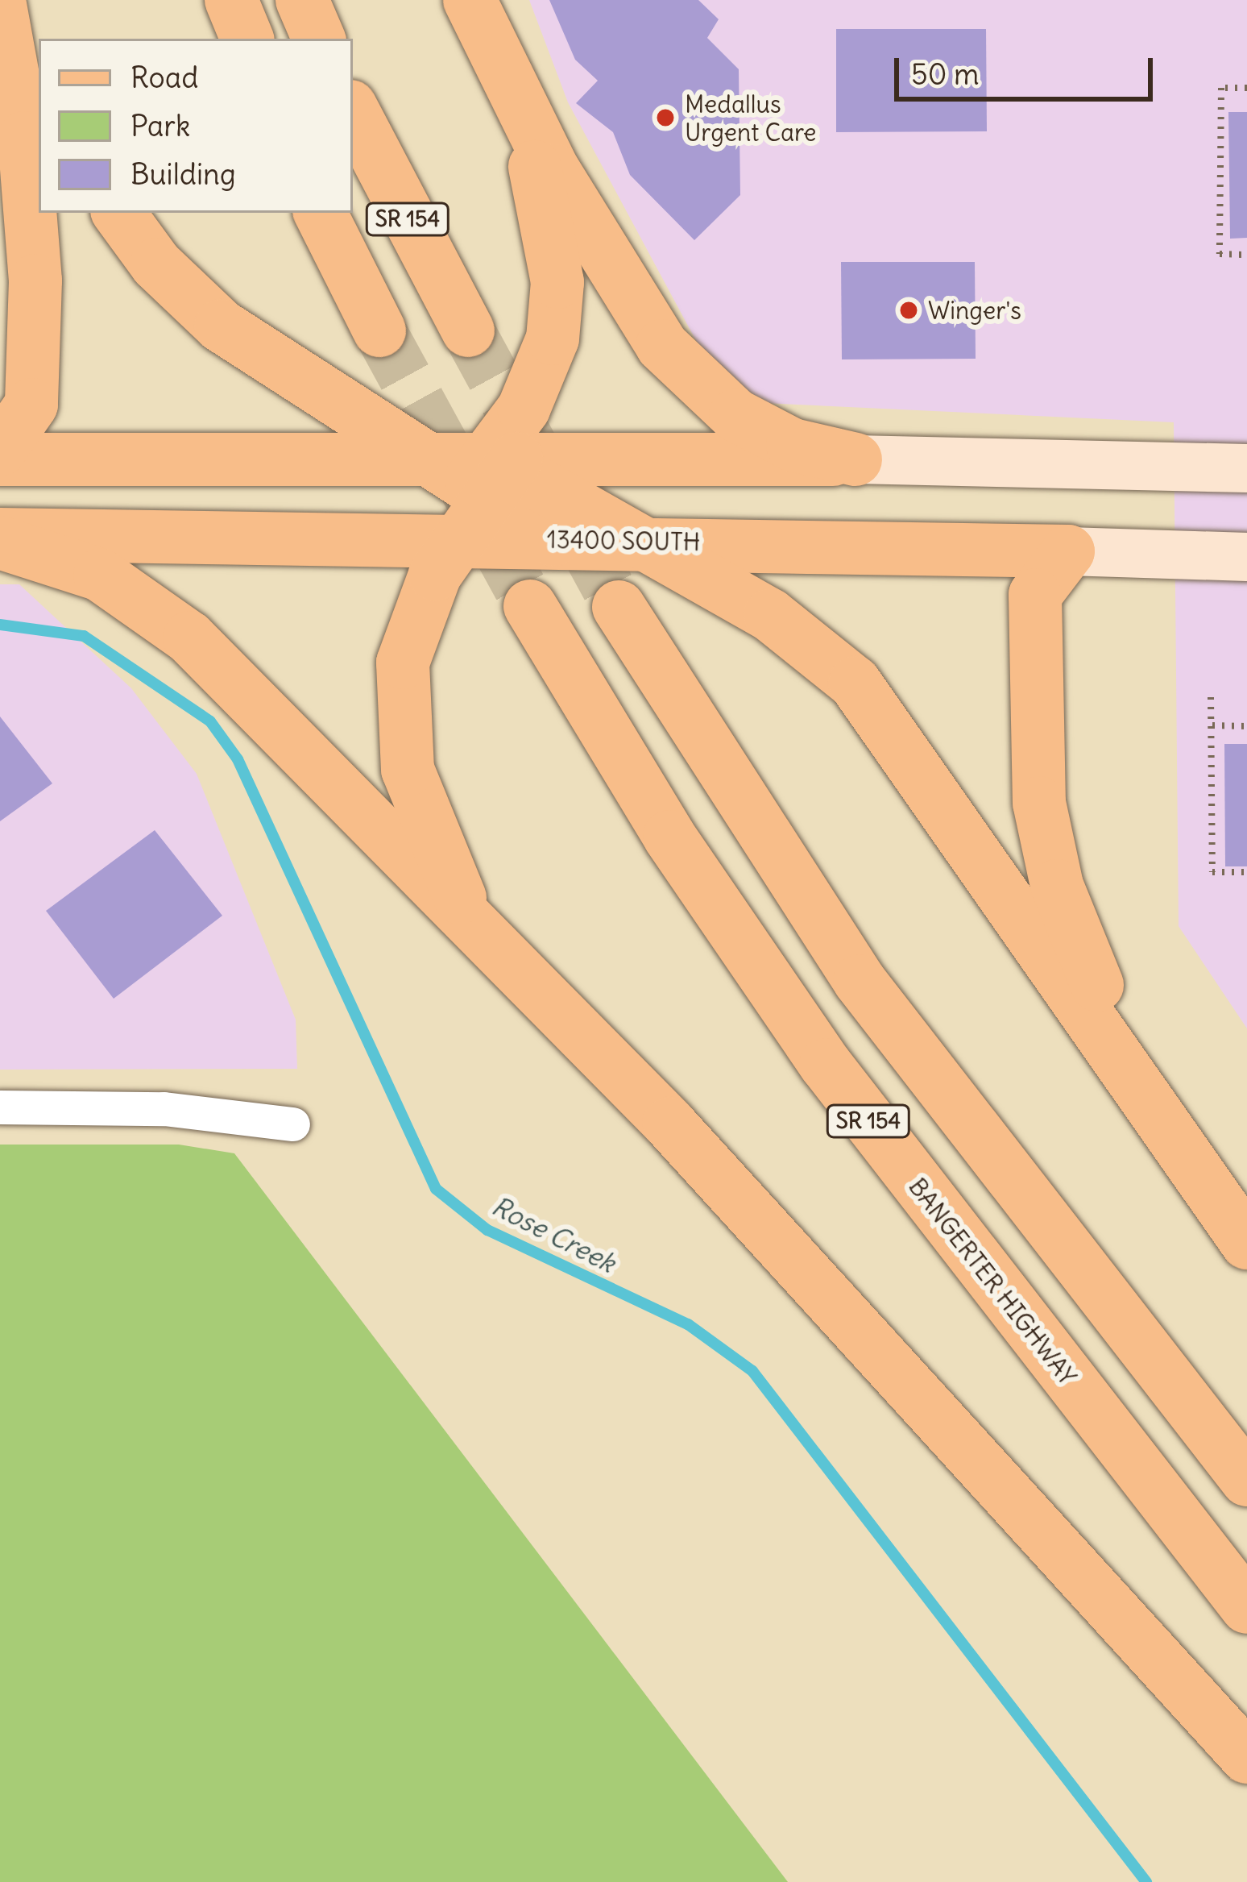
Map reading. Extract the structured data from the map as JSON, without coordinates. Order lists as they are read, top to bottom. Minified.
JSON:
{"streets":{"main road":["SR 154","13400 SOUTH","BANGERTER HIGHWAY"]},"water":["Rose Creek"],"places":["Medallus Urgent Care","Winger's"],"legend":["Road","Park","Building"],"scale_bar":"50 m"}
